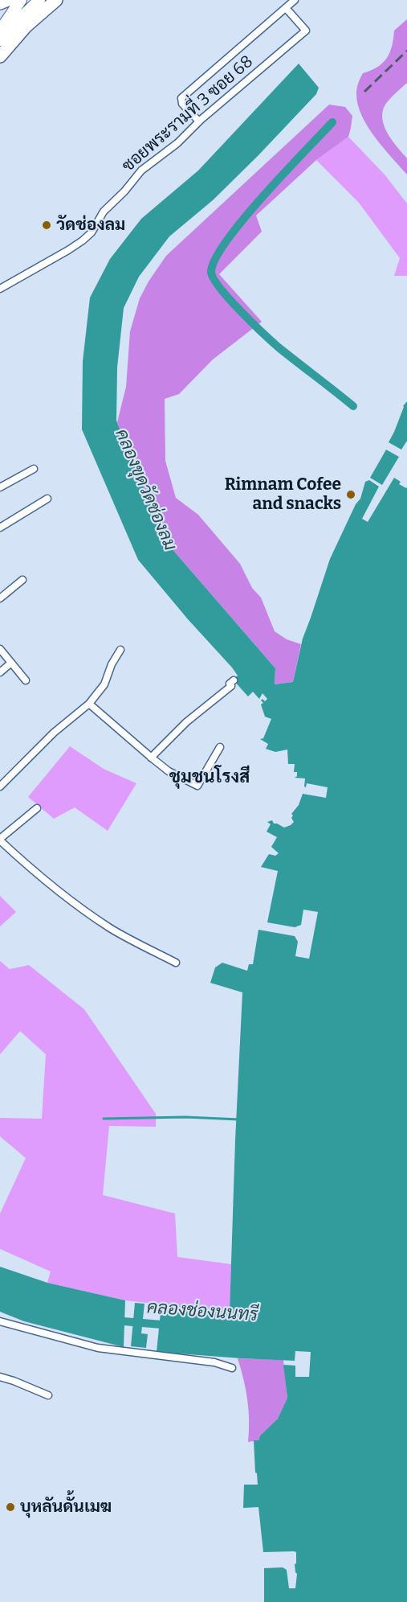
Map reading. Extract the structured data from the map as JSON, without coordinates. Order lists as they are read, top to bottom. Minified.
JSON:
{"streets":{"street":["ซอยพระรามที่ 3 ซอย 68"]},"districts":["ชุมชนโรงสี"],"water":["คลองขุดวัดช่องลม","คลองช่องนนทรี"],"places":["วัดช่องลม","Rimnam Cofee and snacks","บุหลันดั้นเมฆ"]}
